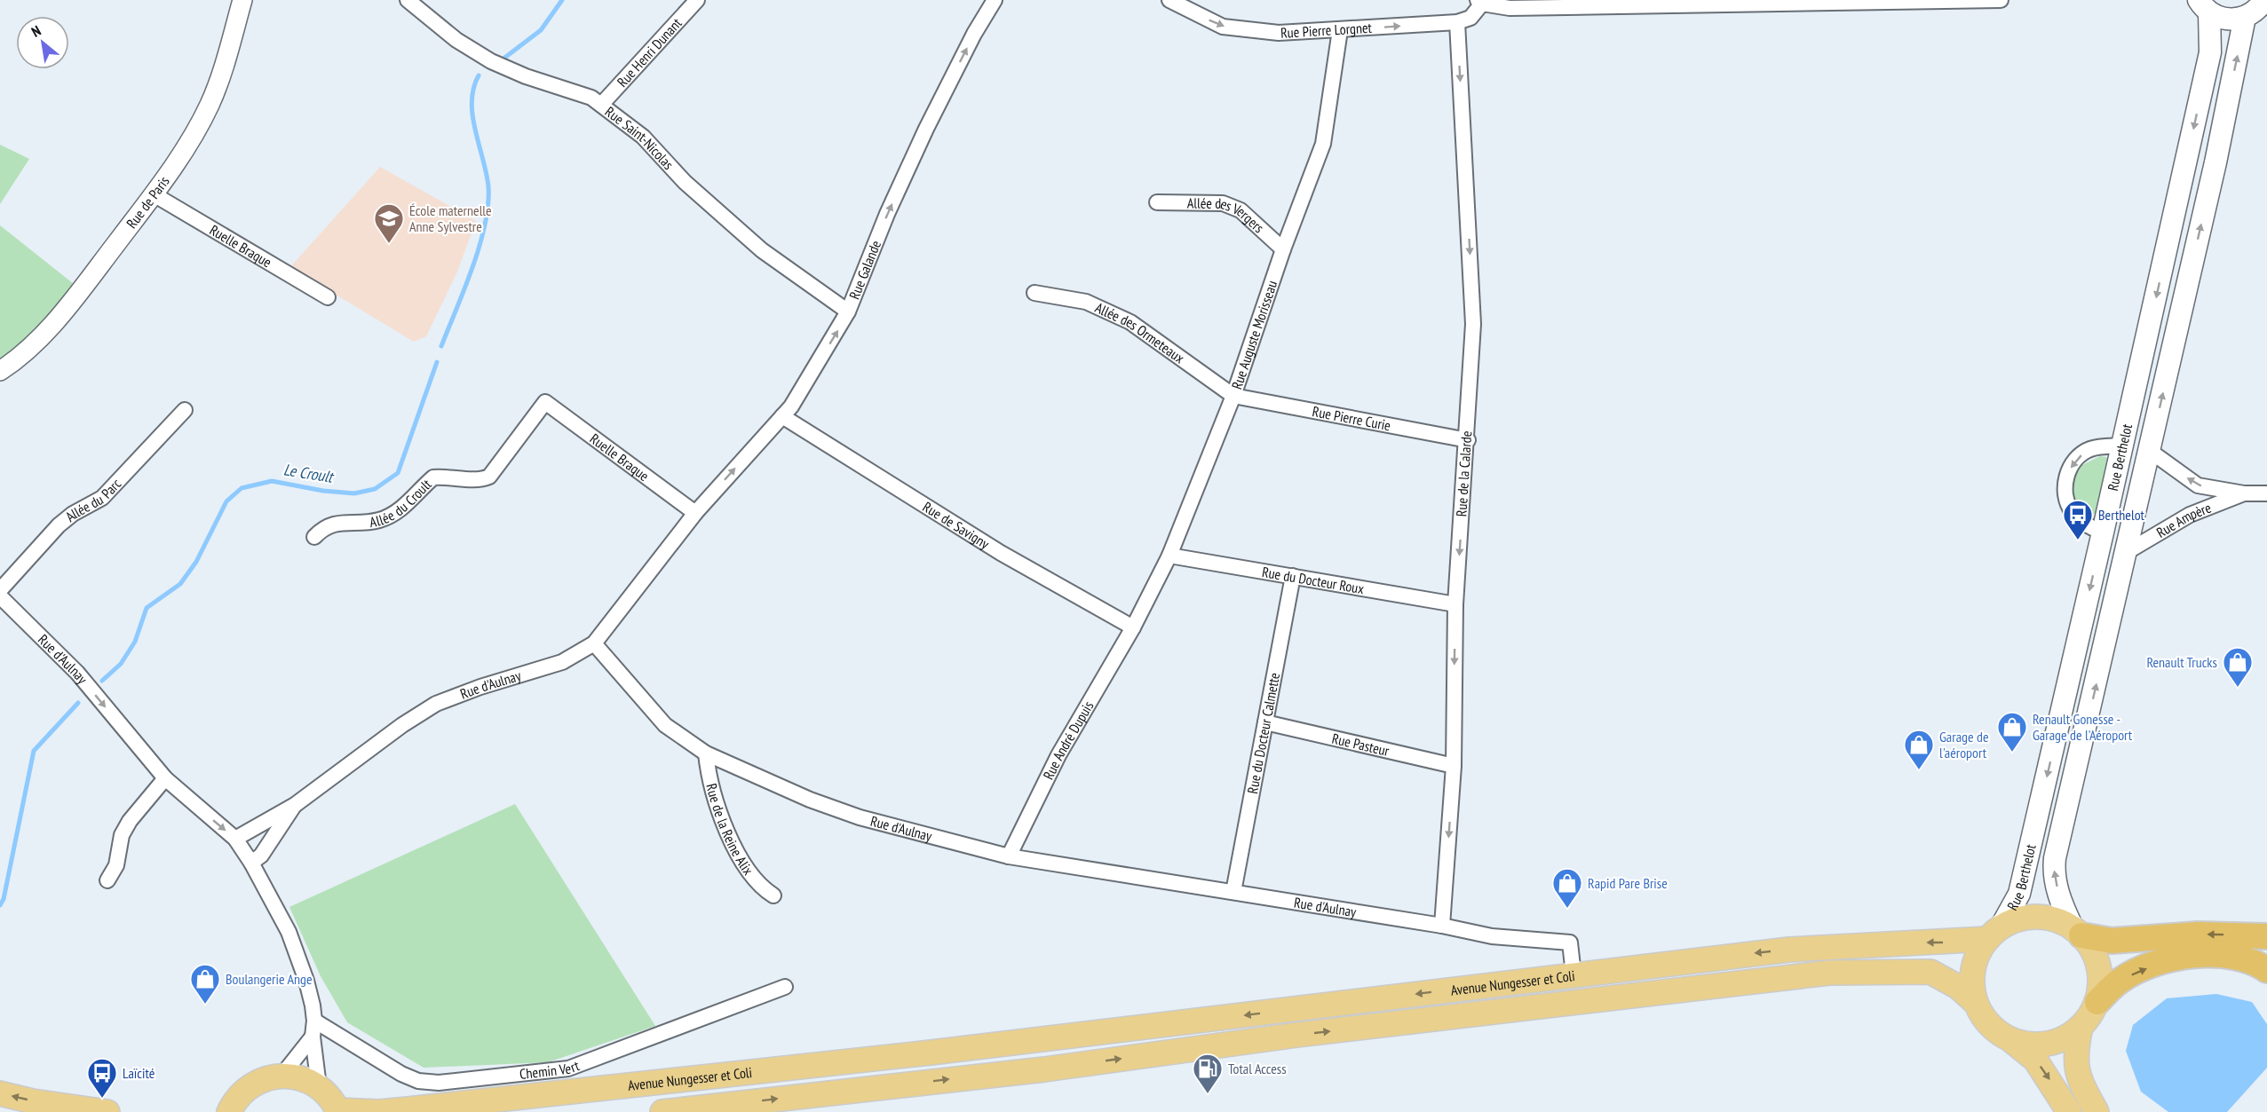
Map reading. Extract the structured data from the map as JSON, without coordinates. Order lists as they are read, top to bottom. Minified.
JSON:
{"streets":{"main road":["Rue Berthelot","Avenue Nungesser et Coli"],"street":["Rue Pierre Lorgnet","Rue Henri Dunant","Rue Saint-Nicolas","Rue de Paris","Allée des Vergers","Ruelle Braque","Rue Galande","Allée des Ormeteaux","Rue Auguste Morisseau","Rue Pierre Curie","Rue de la Calarde","Allée du Parc","Allée du Croult","Rue Ampère","Rue de Savigny","Rue du Docteur Roux","Rue d'Aulnay","Rue du Docteur Calmette","Rue André Dupuis","Rue Pasteur","Rue de la Reine Alix","Chemin Vert"]},"crossings":[["Rue Pierre Lorgnet","Rue Auguste Morisseau"],["Rue Pierre Lorgnet","Rue de la Calarde"],["Rue Henri Dunant","Rue Saint-Nicolas"],["Rue Saint-Nicolas","Rue Galande"],["Rue de Paris","Ruelle Braque"],["Allée des Vergers","Rue Auguste Morisseau"],["Ruelle Braque","Rue Galande"],["Ruelle Braque","Allée du Croult"],["Rue Galande","Rue de Savigny"],["Rue Galande","Rue d'Aulnay"],["Allée des Ormeteaux","Rue Auguste Morisseau"],["Allée des Ormeteaux","Rue Pierre Curie"],["Rue Auguste Morisseau","Rue Pierre Curie"],["Rue Auguste Morisseau","Rue de Savigny"],["Rue Auguste Morisseau","Rue du Docteur Roux"],["Rue Auguste Morisseau","Rue André Dupuis"],["Rue Pierre Curie","Rue de la Calarde"],["Rue Berthelot","Rue Ampère"],["Rue Berthelot","Avenue Nungesser et Coli"],["Rue de la Calarde","Rue du Docteur Roux"],["Rue de la Calarde","Rue d'Aulnay"],["Rue de la Calarde","Rue Pasteur"],["Rue de Savigny","Rue André Dupuis"],["Rue du Docteur Roux","Rue du Docteur Calmette"],["Rue d'Aulnay","Rue du Docteur Calmette"],["Rue d'Aulnay","Rue André Dupuis"],["Rue d'Aulnay","Rue de la Reine Alix"],["Rue d'Aulnay","Avenue Nungesser et Coli"],["Rue d'Aulnay","Chemin Vert"],["Rue du Docteur Calmette","Rue Pasteur"]],"one_way":["Rue Pierre Lorgnet","Rue Galande","Rue de la Calarde","Rue Ampère"],"water":["Le Croult"],"places":{"school or university":["École maternelle Anne Sylvestre"],"bus stop":["Berthelot","Laïcité"],"shop":["Renault Trucks","Renault Gonesse - Garage de l'Aéroport","Garage de l'aéroport","Rapid Pare Brise","Boulangerie Ange"],"fuel station":["Total Access"]},"north":"top left"}
